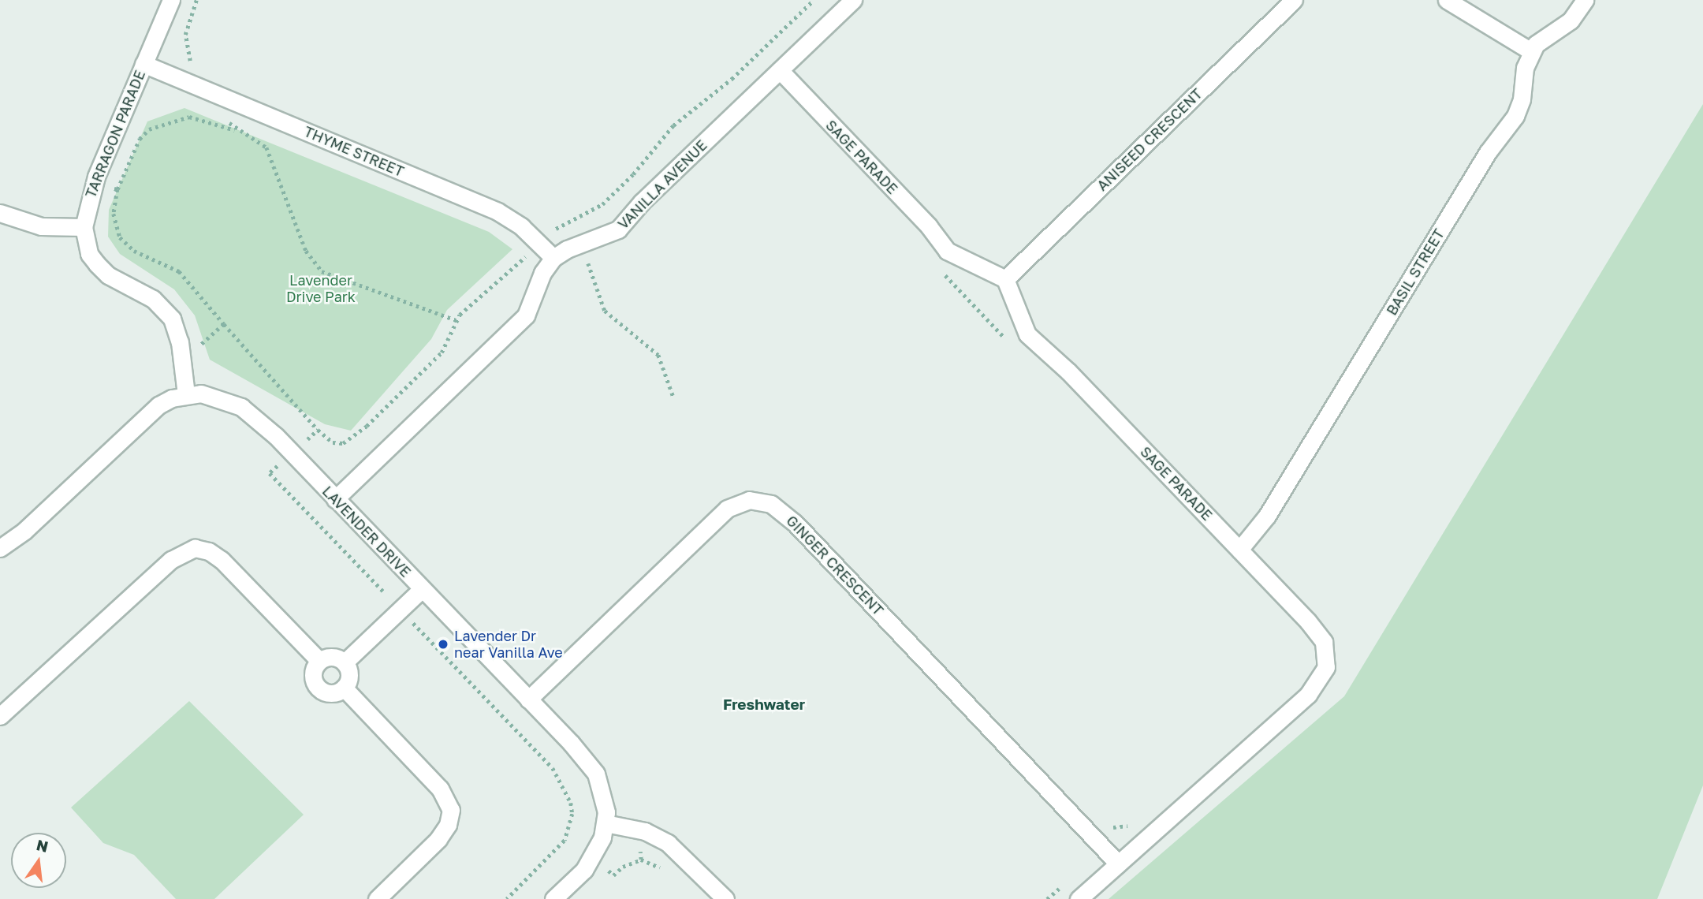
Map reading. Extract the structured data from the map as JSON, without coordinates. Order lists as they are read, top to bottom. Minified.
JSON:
{"streets":{"street":["TARRAGON PARADE","ANISEED CRESCENT","THYME STREET","SAGE PARADE","VANILLA AVENUE","BASIL STREET","LAVENDER DRIVE","GINGER CRESCENT"]},"crossings":[["TARRAGON PARADE","THYME STREET"],["TARRAGON PARADE","LAVENDER DRIVE"],["ANISEED CRESCENT","SAGE PARADE"],["THYME STREET","VANILLA AVENUE"],["SAGE PARADE","VANILLA AVENUE"],["SAGE PARADE","BASIL STREET"],["SAGE PARADE","GINGER CRESCENT"],["LAVENDER DRIVE","GINGER CRESCENT"]],"districts":["Freshwater"],"parks":["Lavender Drive Park"],"places":["Lavender Dr near Vanilla Ave"],"north":"top"}
